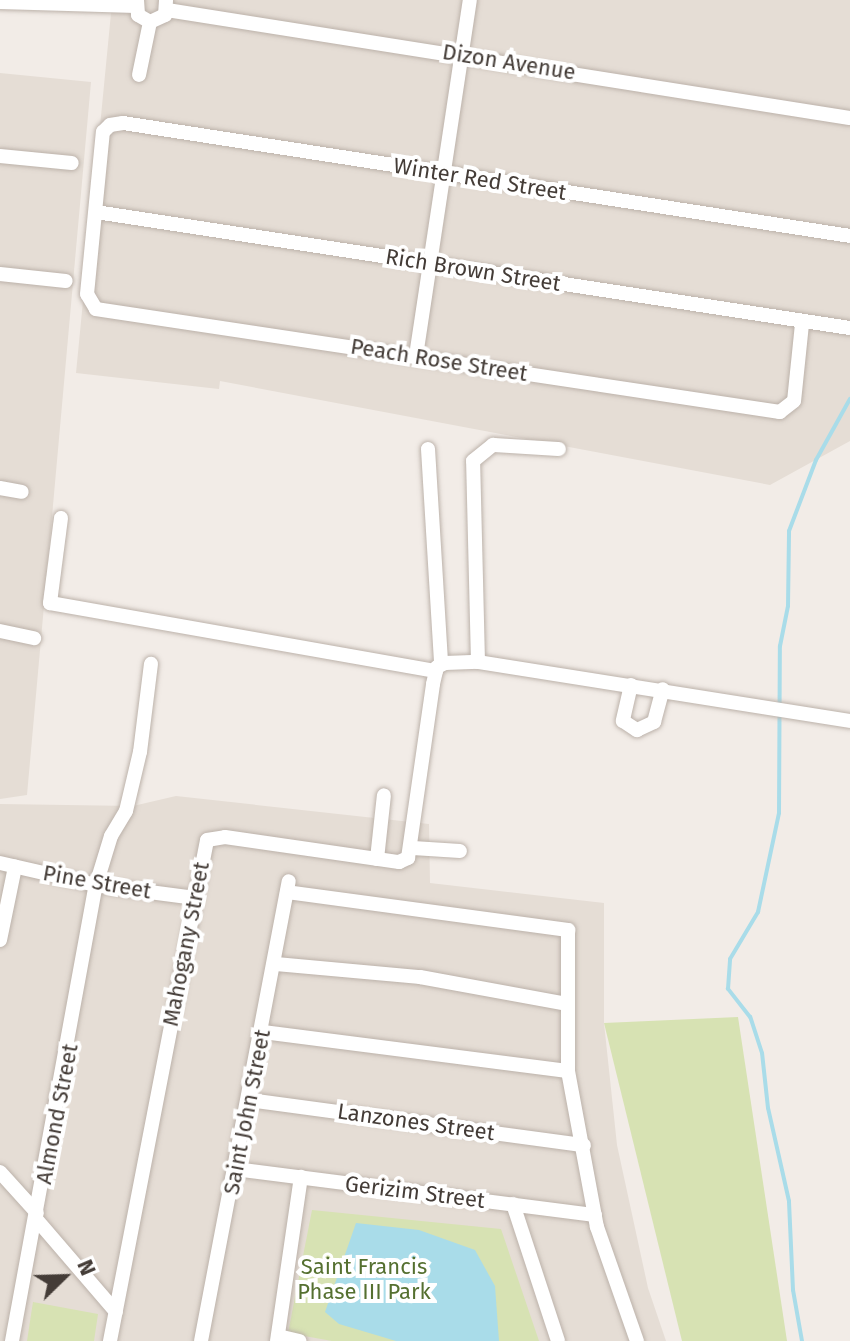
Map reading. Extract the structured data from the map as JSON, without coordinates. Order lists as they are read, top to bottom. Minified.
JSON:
{"streets":{"street":["Dizon Avenue","Winter Red Street","Rich Brown Street","Peach Rose Street","Pine Street","Mahogany Street","Saint John Street","Almond Street","Lanzones Street","Gerizim Street"]},"crossings":[["Winter Red Street","Rich Brown Street"],["Winter Red Street","Peach Rose Street"],["Rich Brown Street","Peach Rose Street"],["Pine Street","Mahogany Street"],["Pine Street","Almond Street"],["Saint John Street","Lanzones Street"],["Saint John Street","Gerizim Street"]],"parks":["Saint Francis Phase III Park"],"north":"top right"}
